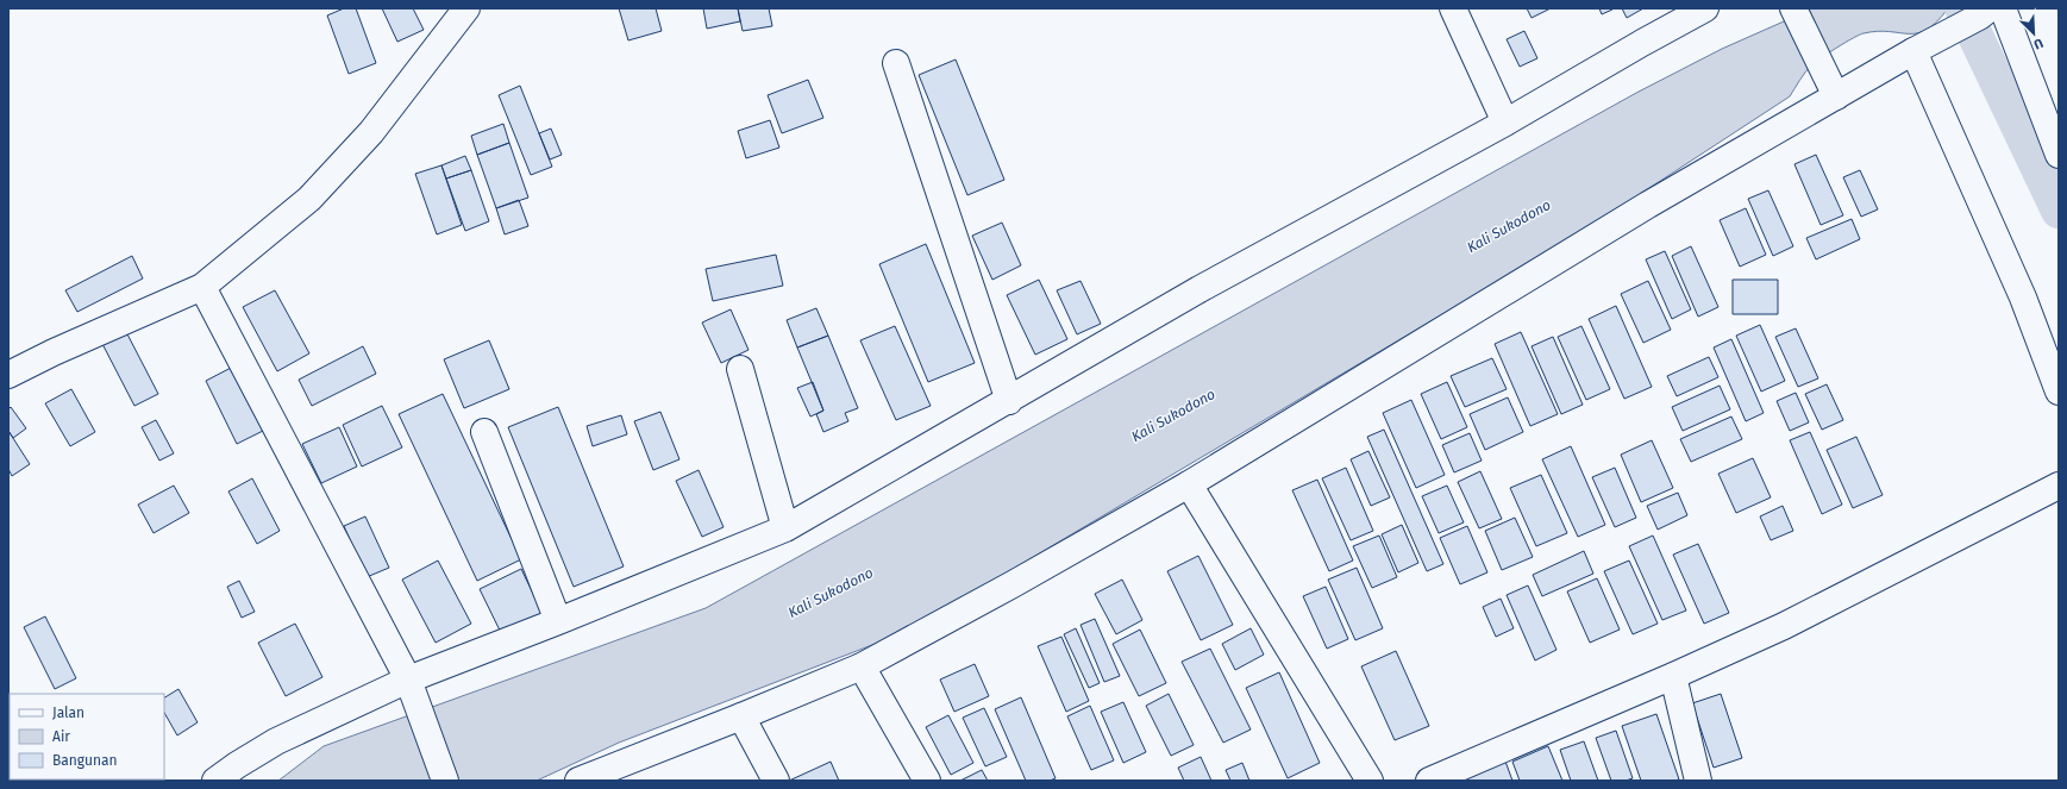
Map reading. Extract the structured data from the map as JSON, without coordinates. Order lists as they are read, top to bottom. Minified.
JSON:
{"water":["Kali Sukodono"],"legend":["Jalan","Air","Bangunan"],"north":"bottom right"}
